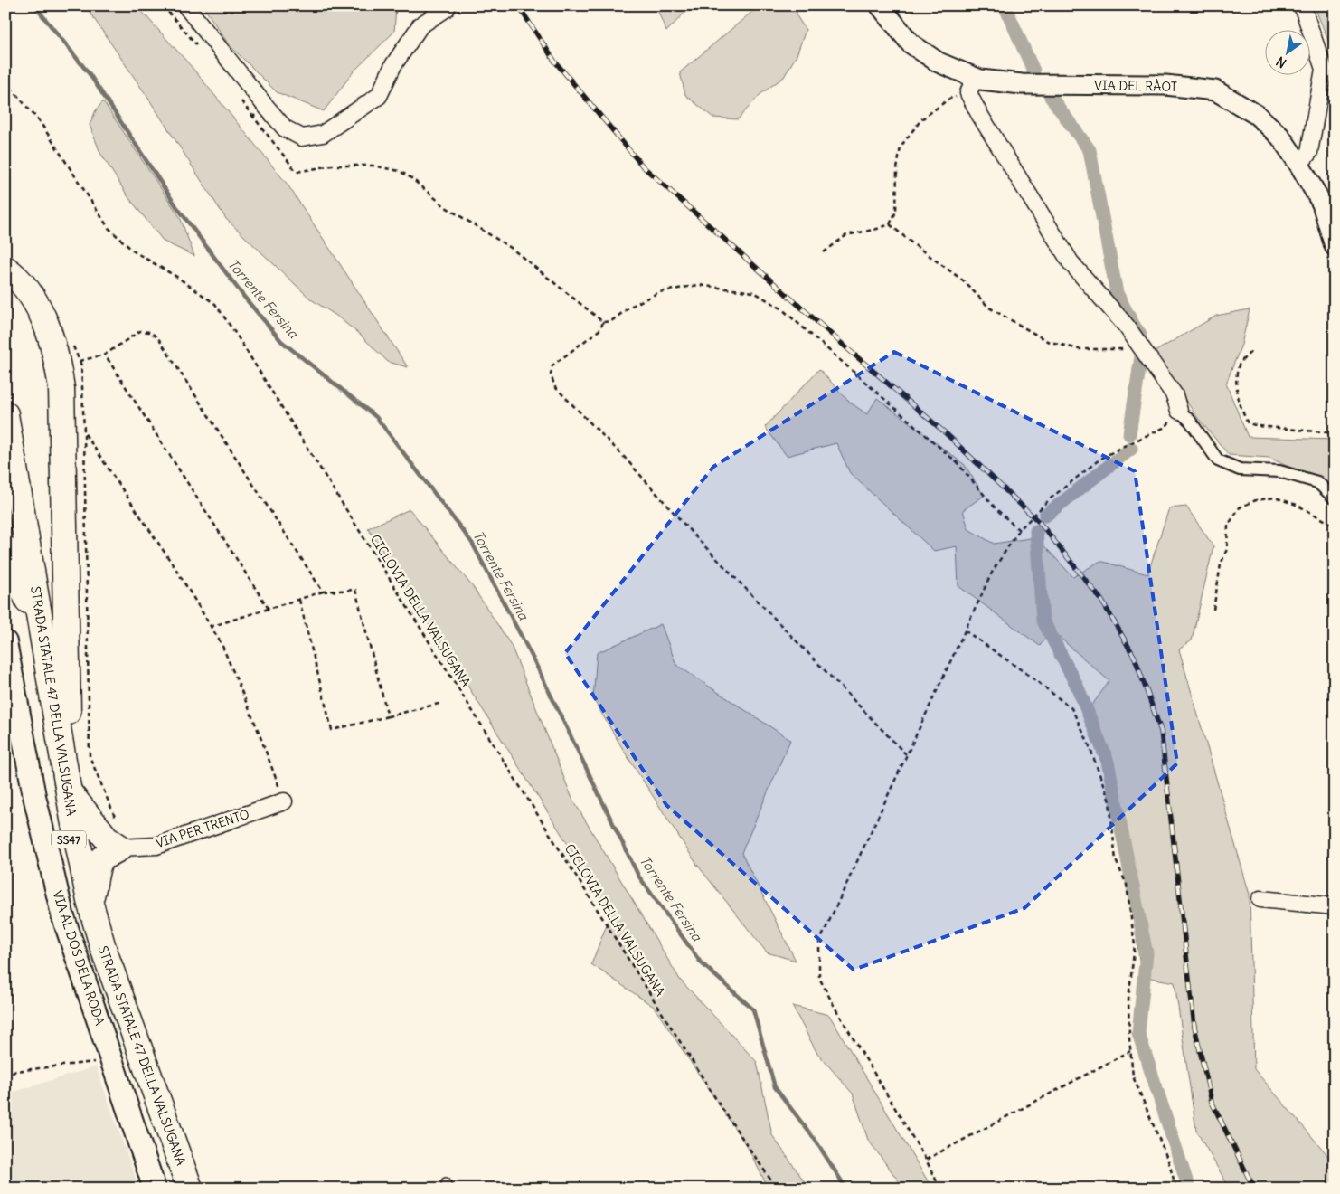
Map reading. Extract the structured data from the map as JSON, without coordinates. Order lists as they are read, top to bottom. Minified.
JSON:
{"streets":{"highway":["STRADA STATALE 47 DELLA VALSUGANA","SS47"],"main road":["VIA AL DOS DELA RODA"],"street":["VIA DEL RÀOT","VIA PER TRENTO"],"path":["CICLOVIA DELLA VALSUGANA"]},"water":["Torrente Fersina"],"north":"bottom left"}
